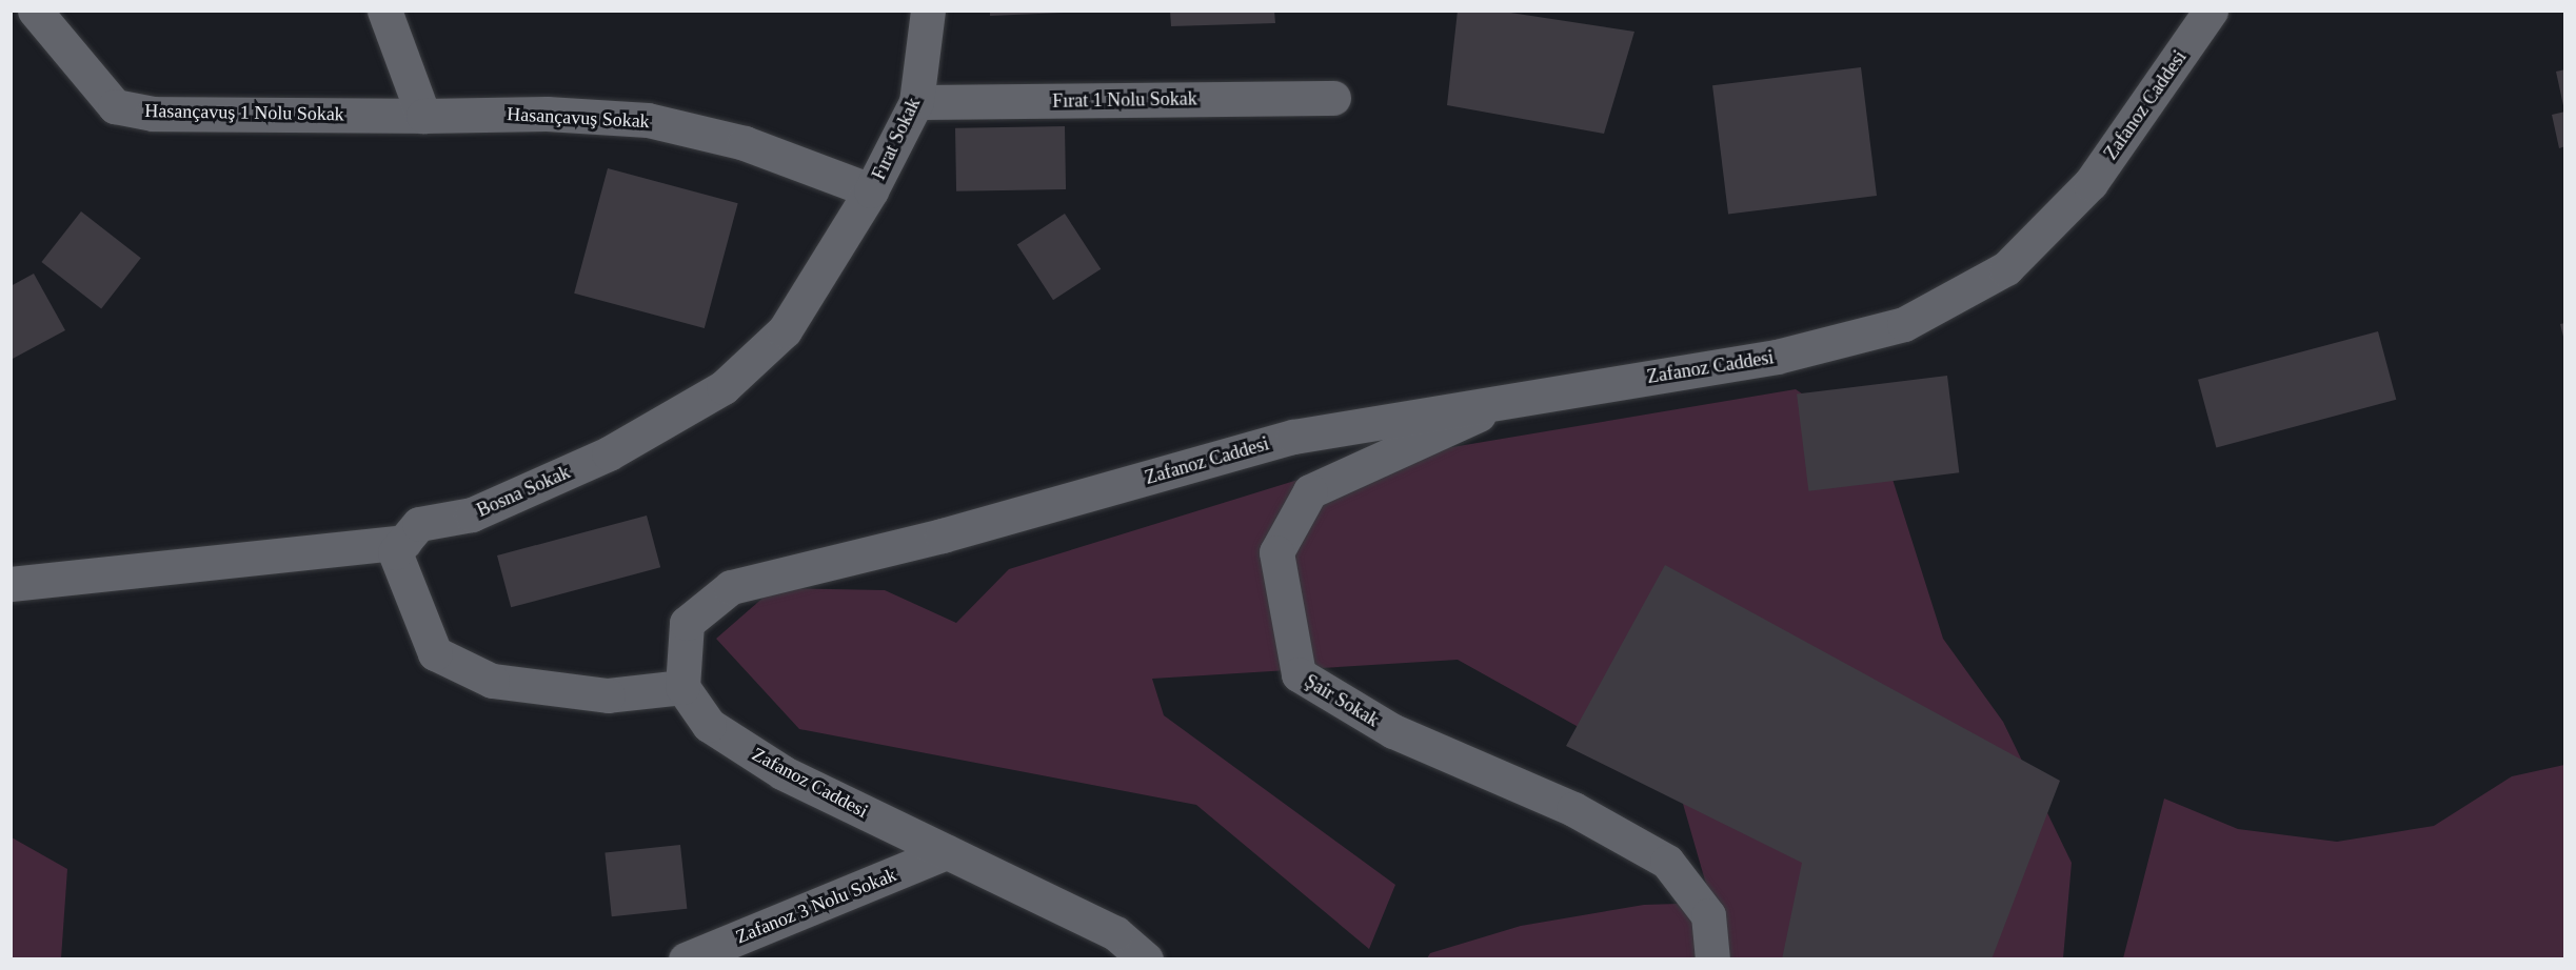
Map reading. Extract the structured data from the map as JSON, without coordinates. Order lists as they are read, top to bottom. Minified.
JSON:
{"streets":{"street":["Fırat 1 Nolu Sokak","Zafanoz Caddesi","Hasançavuş 1 Nolu Sokak","Hasançavuş Sokak","Fırat Sokak","Bosna Sokak","Şair Sokak","Zafanoz 3 Nolu Sokak"]},"crossings":[["Fırat 1 Nolu Sokak","Fırat Sokak"],["Zafanoz Caddesi","Şair Sokak"],["Zafanoz Caddesi","Zafanoz 3 Nolu Sokak"],["Hasançavuş 1 Nolu Sokak","Hasançavuş Sokak"],["Hasançavuş Sokak","Fırat Sokak"],["Hasançavuş Sokak","Bosna Sokak"],["Fırat Sokak","Bosna Sokak"]]}
